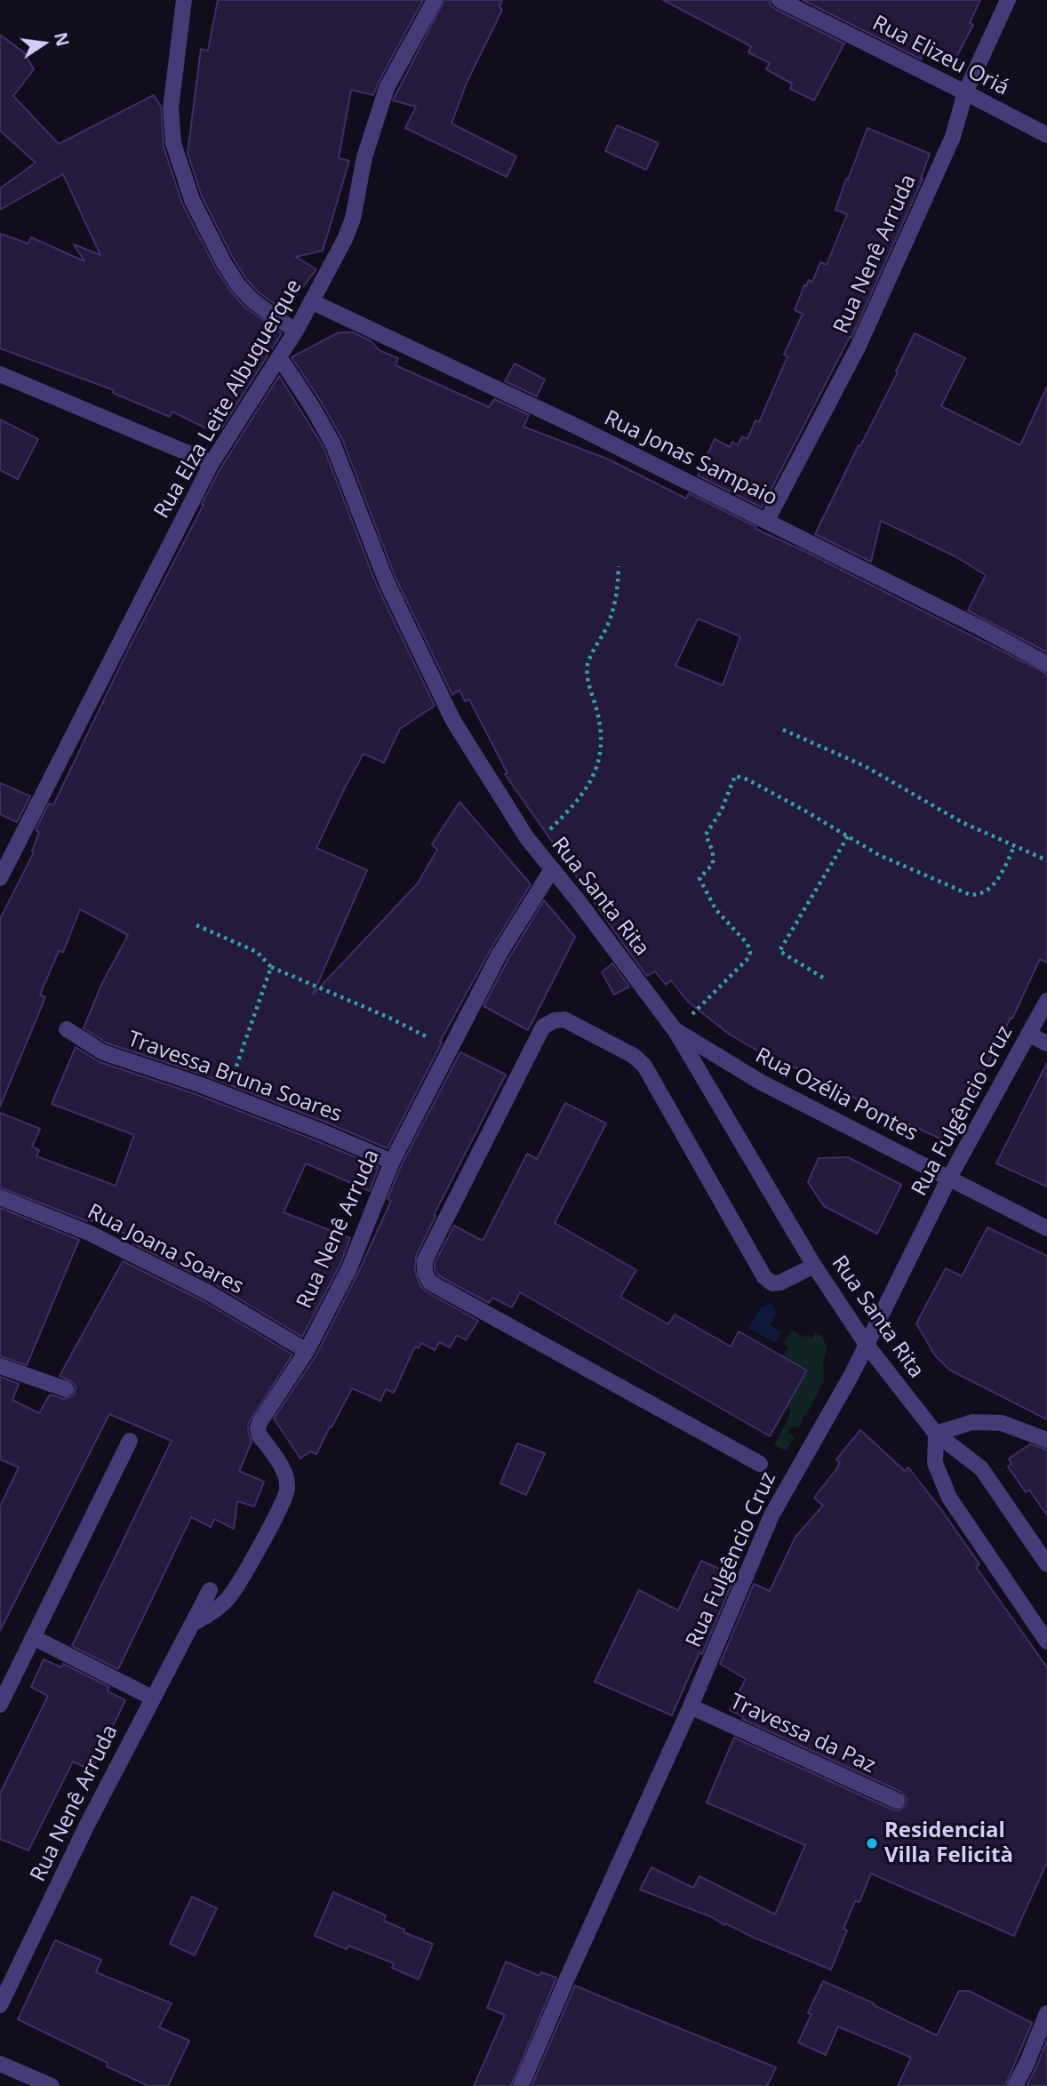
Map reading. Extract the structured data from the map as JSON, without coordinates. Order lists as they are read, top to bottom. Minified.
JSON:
{"streets":{"street":["Rua Elizeu Oriá","Rua Nenê Arruda","Rua Elza Leite Albuquerque","Rua Jonas Sampaio","Rua Santa Rita","Travessa Bruna Soares","Rua Ozélia Pontes","Rua Fulgêncio Cruz","Rua Joana Soares","Travessa da Paz"]},"crossings":[["Rua Elizeu Oriá","Rua Nenê Arruda"],["Rua Nenê Arruda","Rua Jonas Sampaio"],["Rua Nenê Arruda","Rua Santa Rita"],["Rua Nenê Arruda","Travessa Bruna Soares"],["Rua Nenê Arruda","Rua Joana Soares"],["Rua Elza Leite Albuquerque","Rua Jonas Sampaio"],["Rua Elza Leite Albuquerque","Rua Santa Rita"],["Rua Santa Rita","Rua Ozélia Pontes"],["Rua Santa Rita","Rua Fulgêncio Cruz"],["Rua Ozélia Pontes","Rua Fulgêncio Cruz"],["Rua Fulgêncio Cruz","Travessa da Paz"]],"places":["Residencial Villa Felicità"],"north":"right"}
